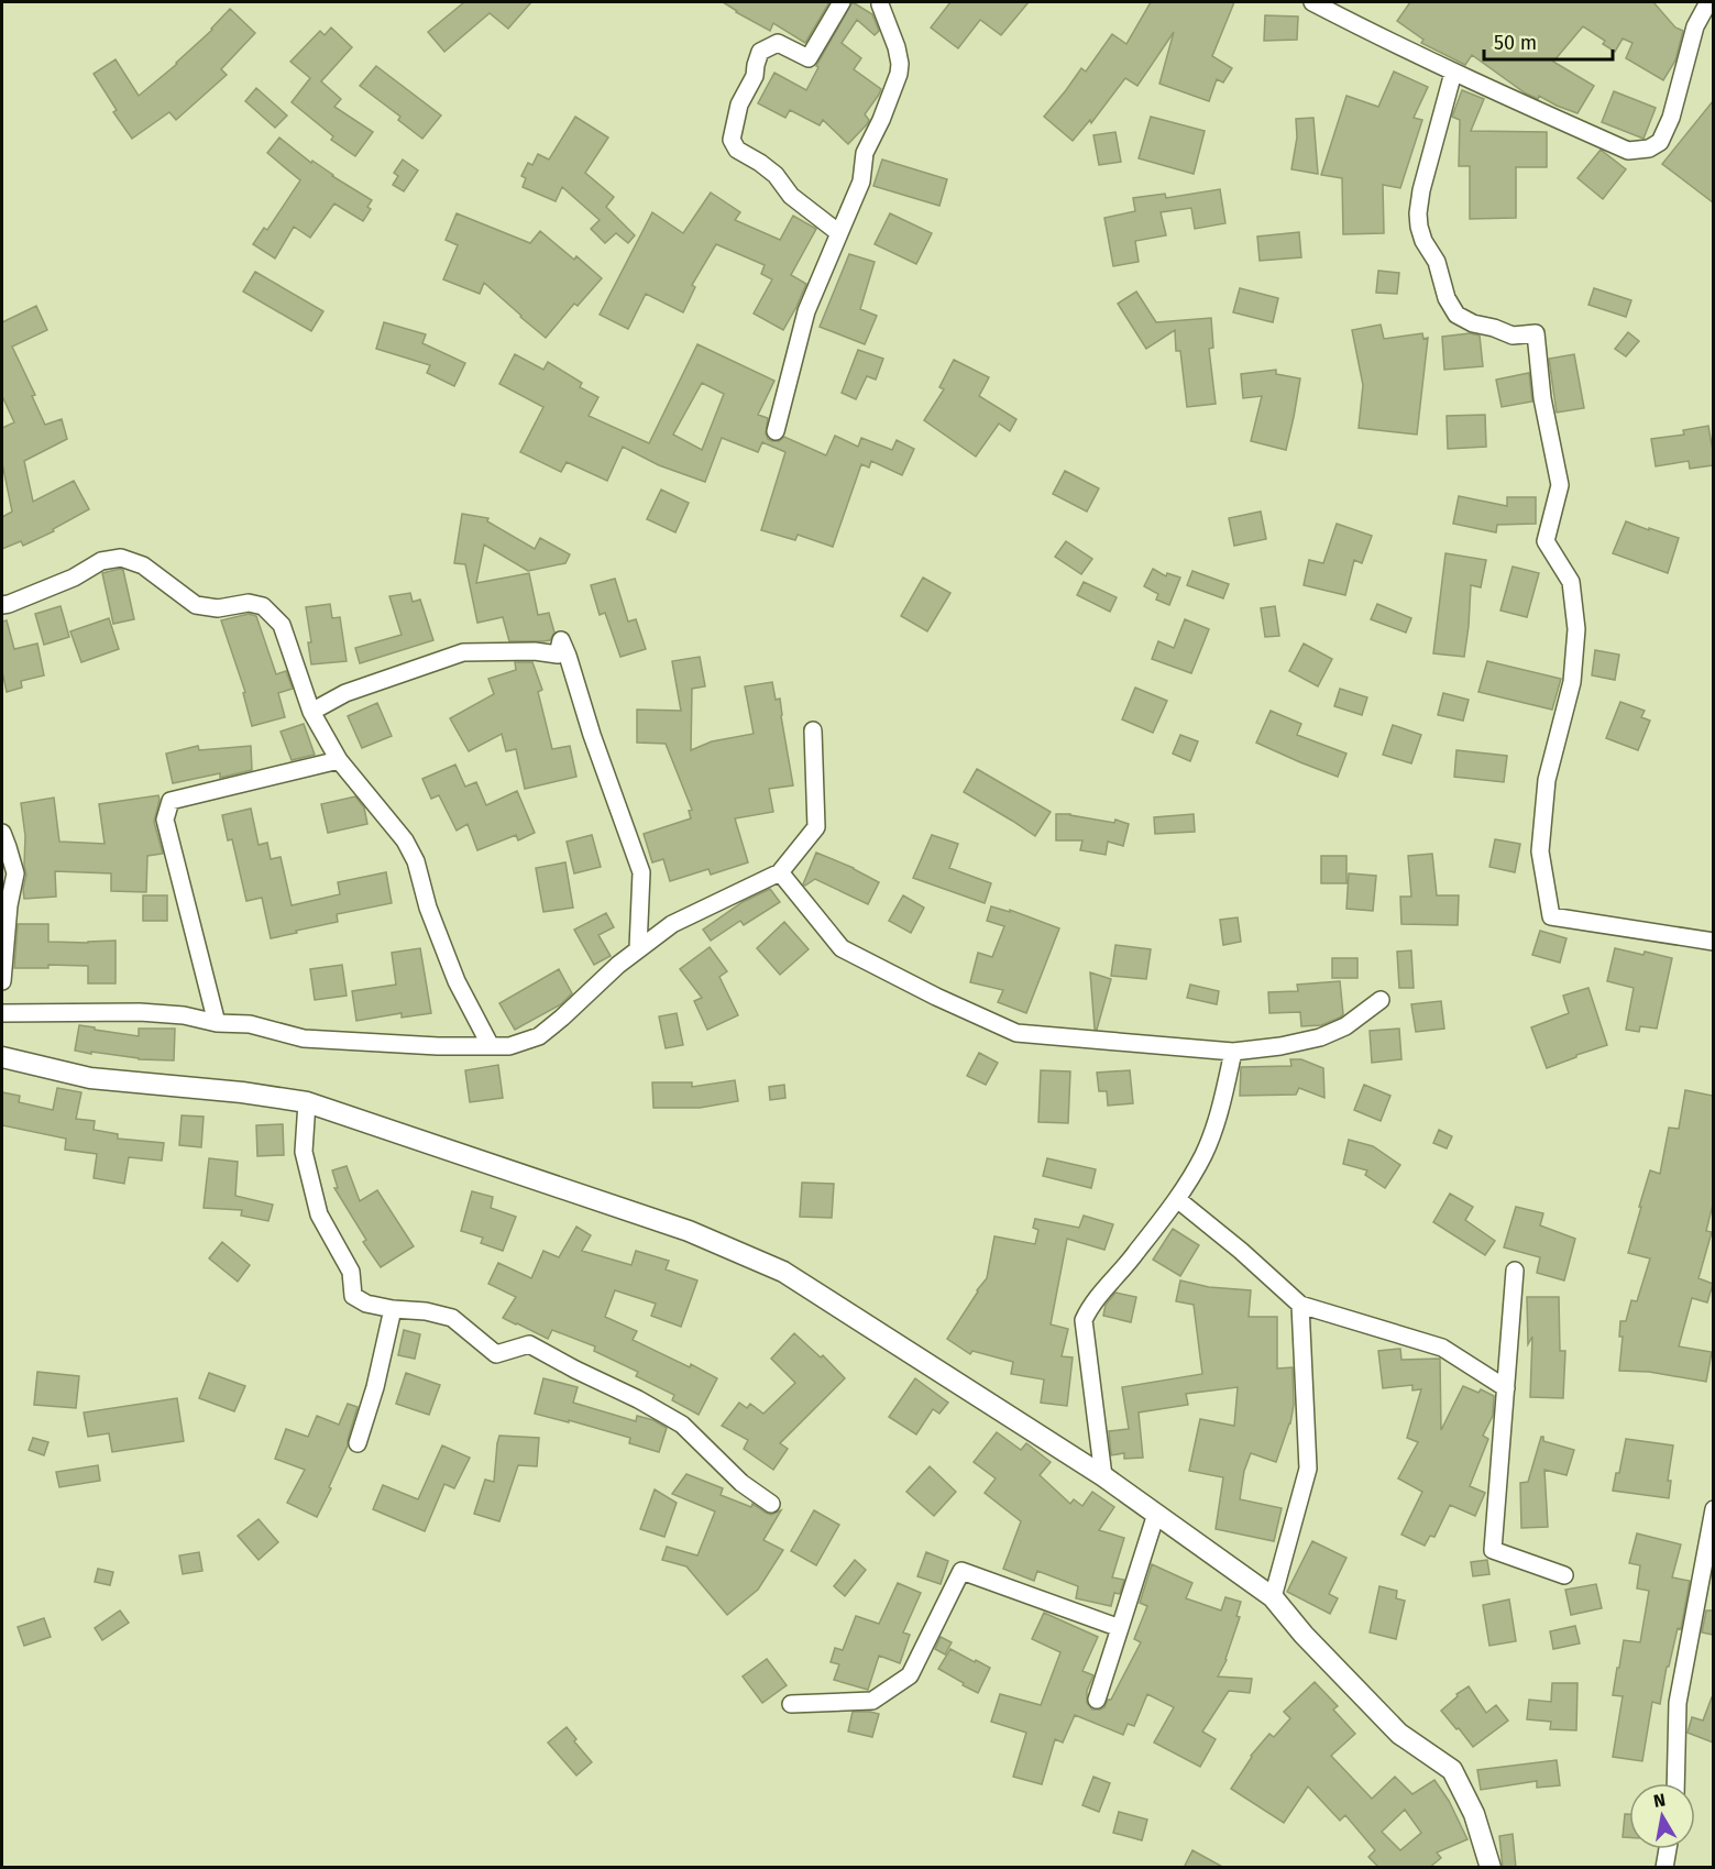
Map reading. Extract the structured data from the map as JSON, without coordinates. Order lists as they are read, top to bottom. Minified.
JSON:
{"scale_bar":"50 m","north":"top"}
